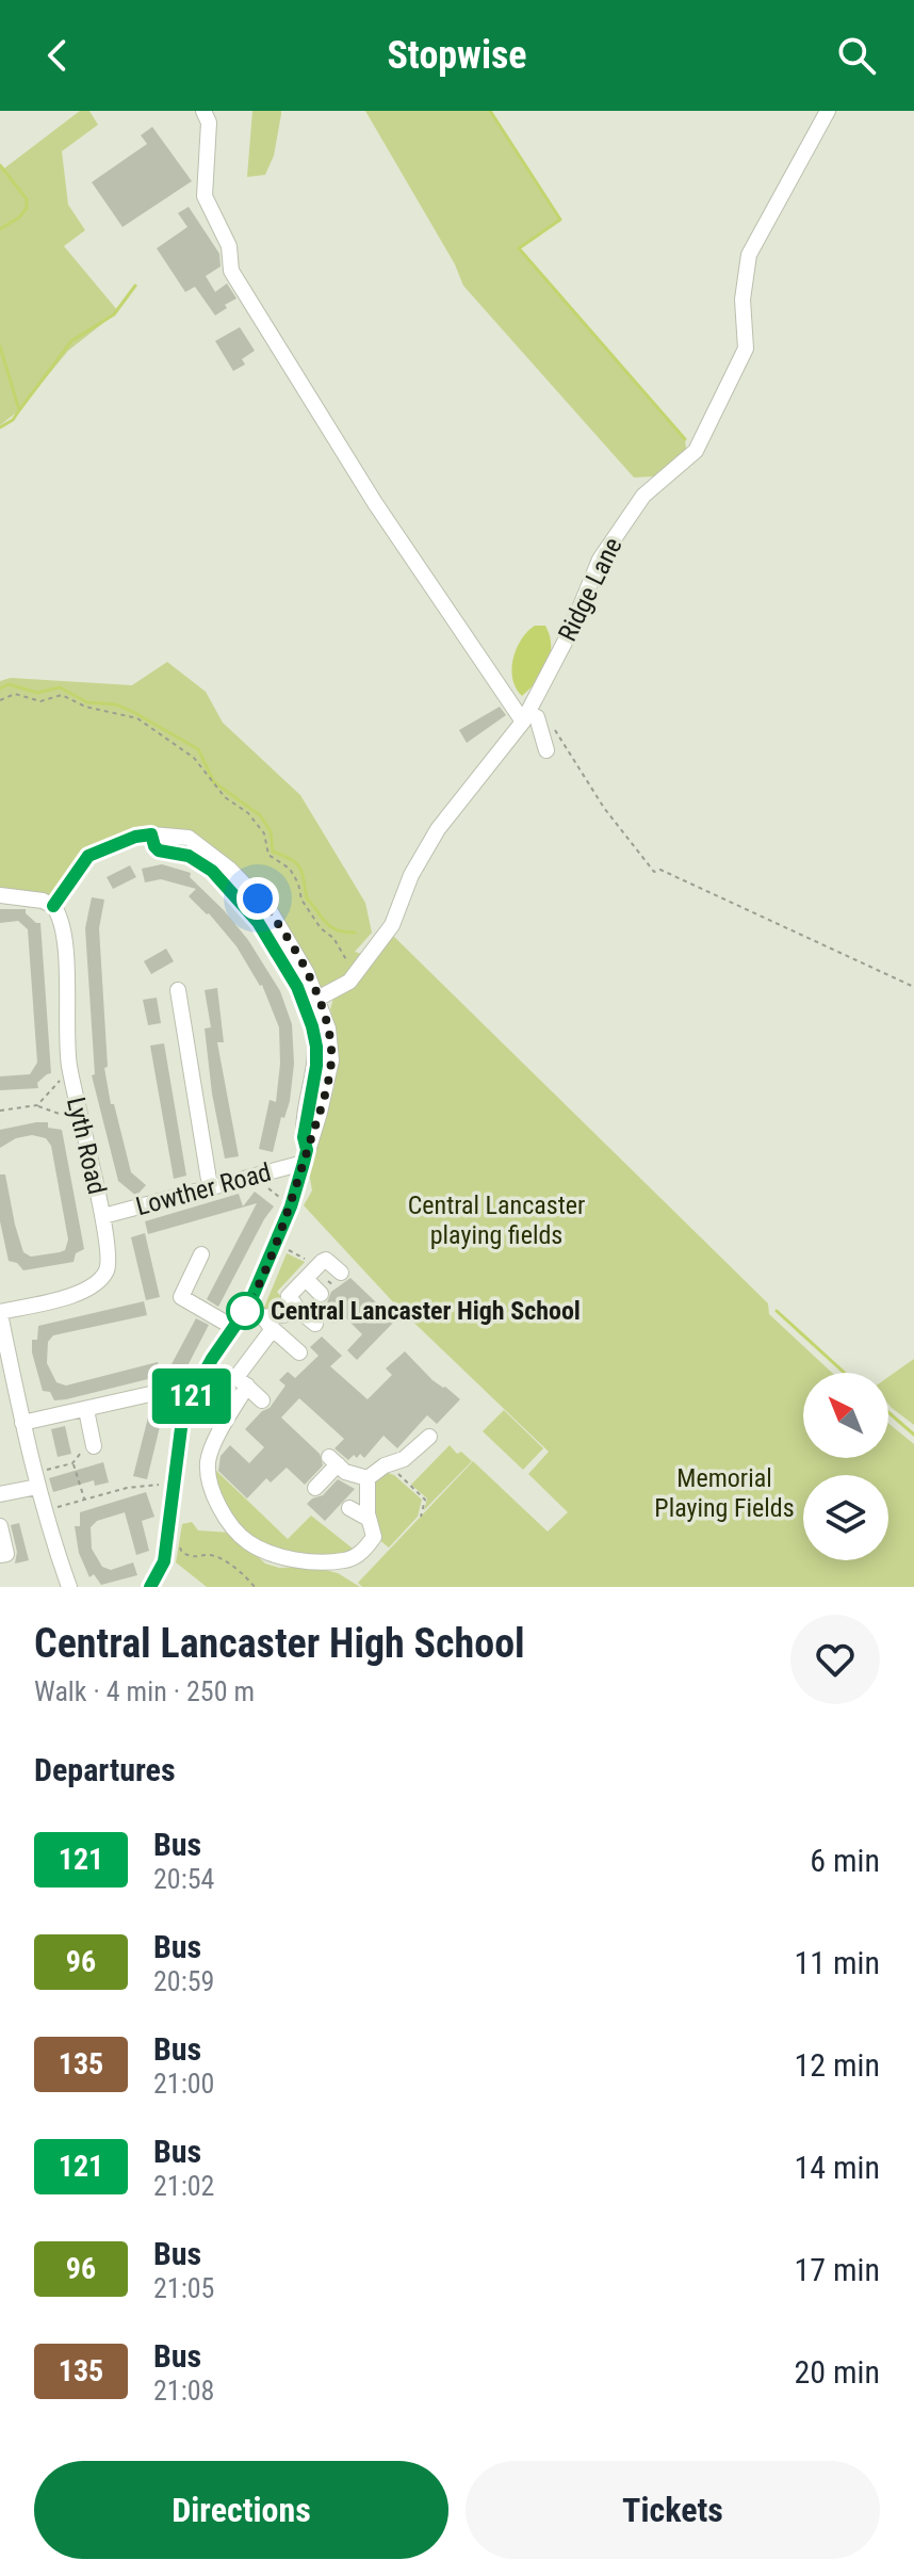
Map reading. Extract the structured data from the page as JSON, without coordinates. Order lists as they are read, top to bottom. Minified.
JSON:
{"streets":{"street":["Ridge Lane","Lyth Road","Lowther Road"]},"crossings":[["Lyth Road","Lowther Road"]],"parks":["Central Lancaster playing fields","Memorial Playing Fields"],"places":["Central Lancaster High School"],"lines":["bus line 121"],"north":"top left","page":{"header":"Stopwise","on_map":"121","heading":[["Central Lancaster High School","Walk · 4 min · 250 m"],"Departures"],"list":[{"mark":"121","name":"Bus","note":"20:54","value":"6 min"},{"mark":"96","name":"Bus","note":"20:59","value":"11 min"},{"mark":"135","name":"Bus","note":"21:00","value":"12 min"},{"mark":"121","name":"Bus","note":"21:02","value":"14 min"},{"mark":"96","name":"Bus","note":"21:05","value":"17 min"},{"mark":"135","name":"Bus","note":"21:08","value":"20 min"}],"buttons":["Directions","Tickets"]}}
